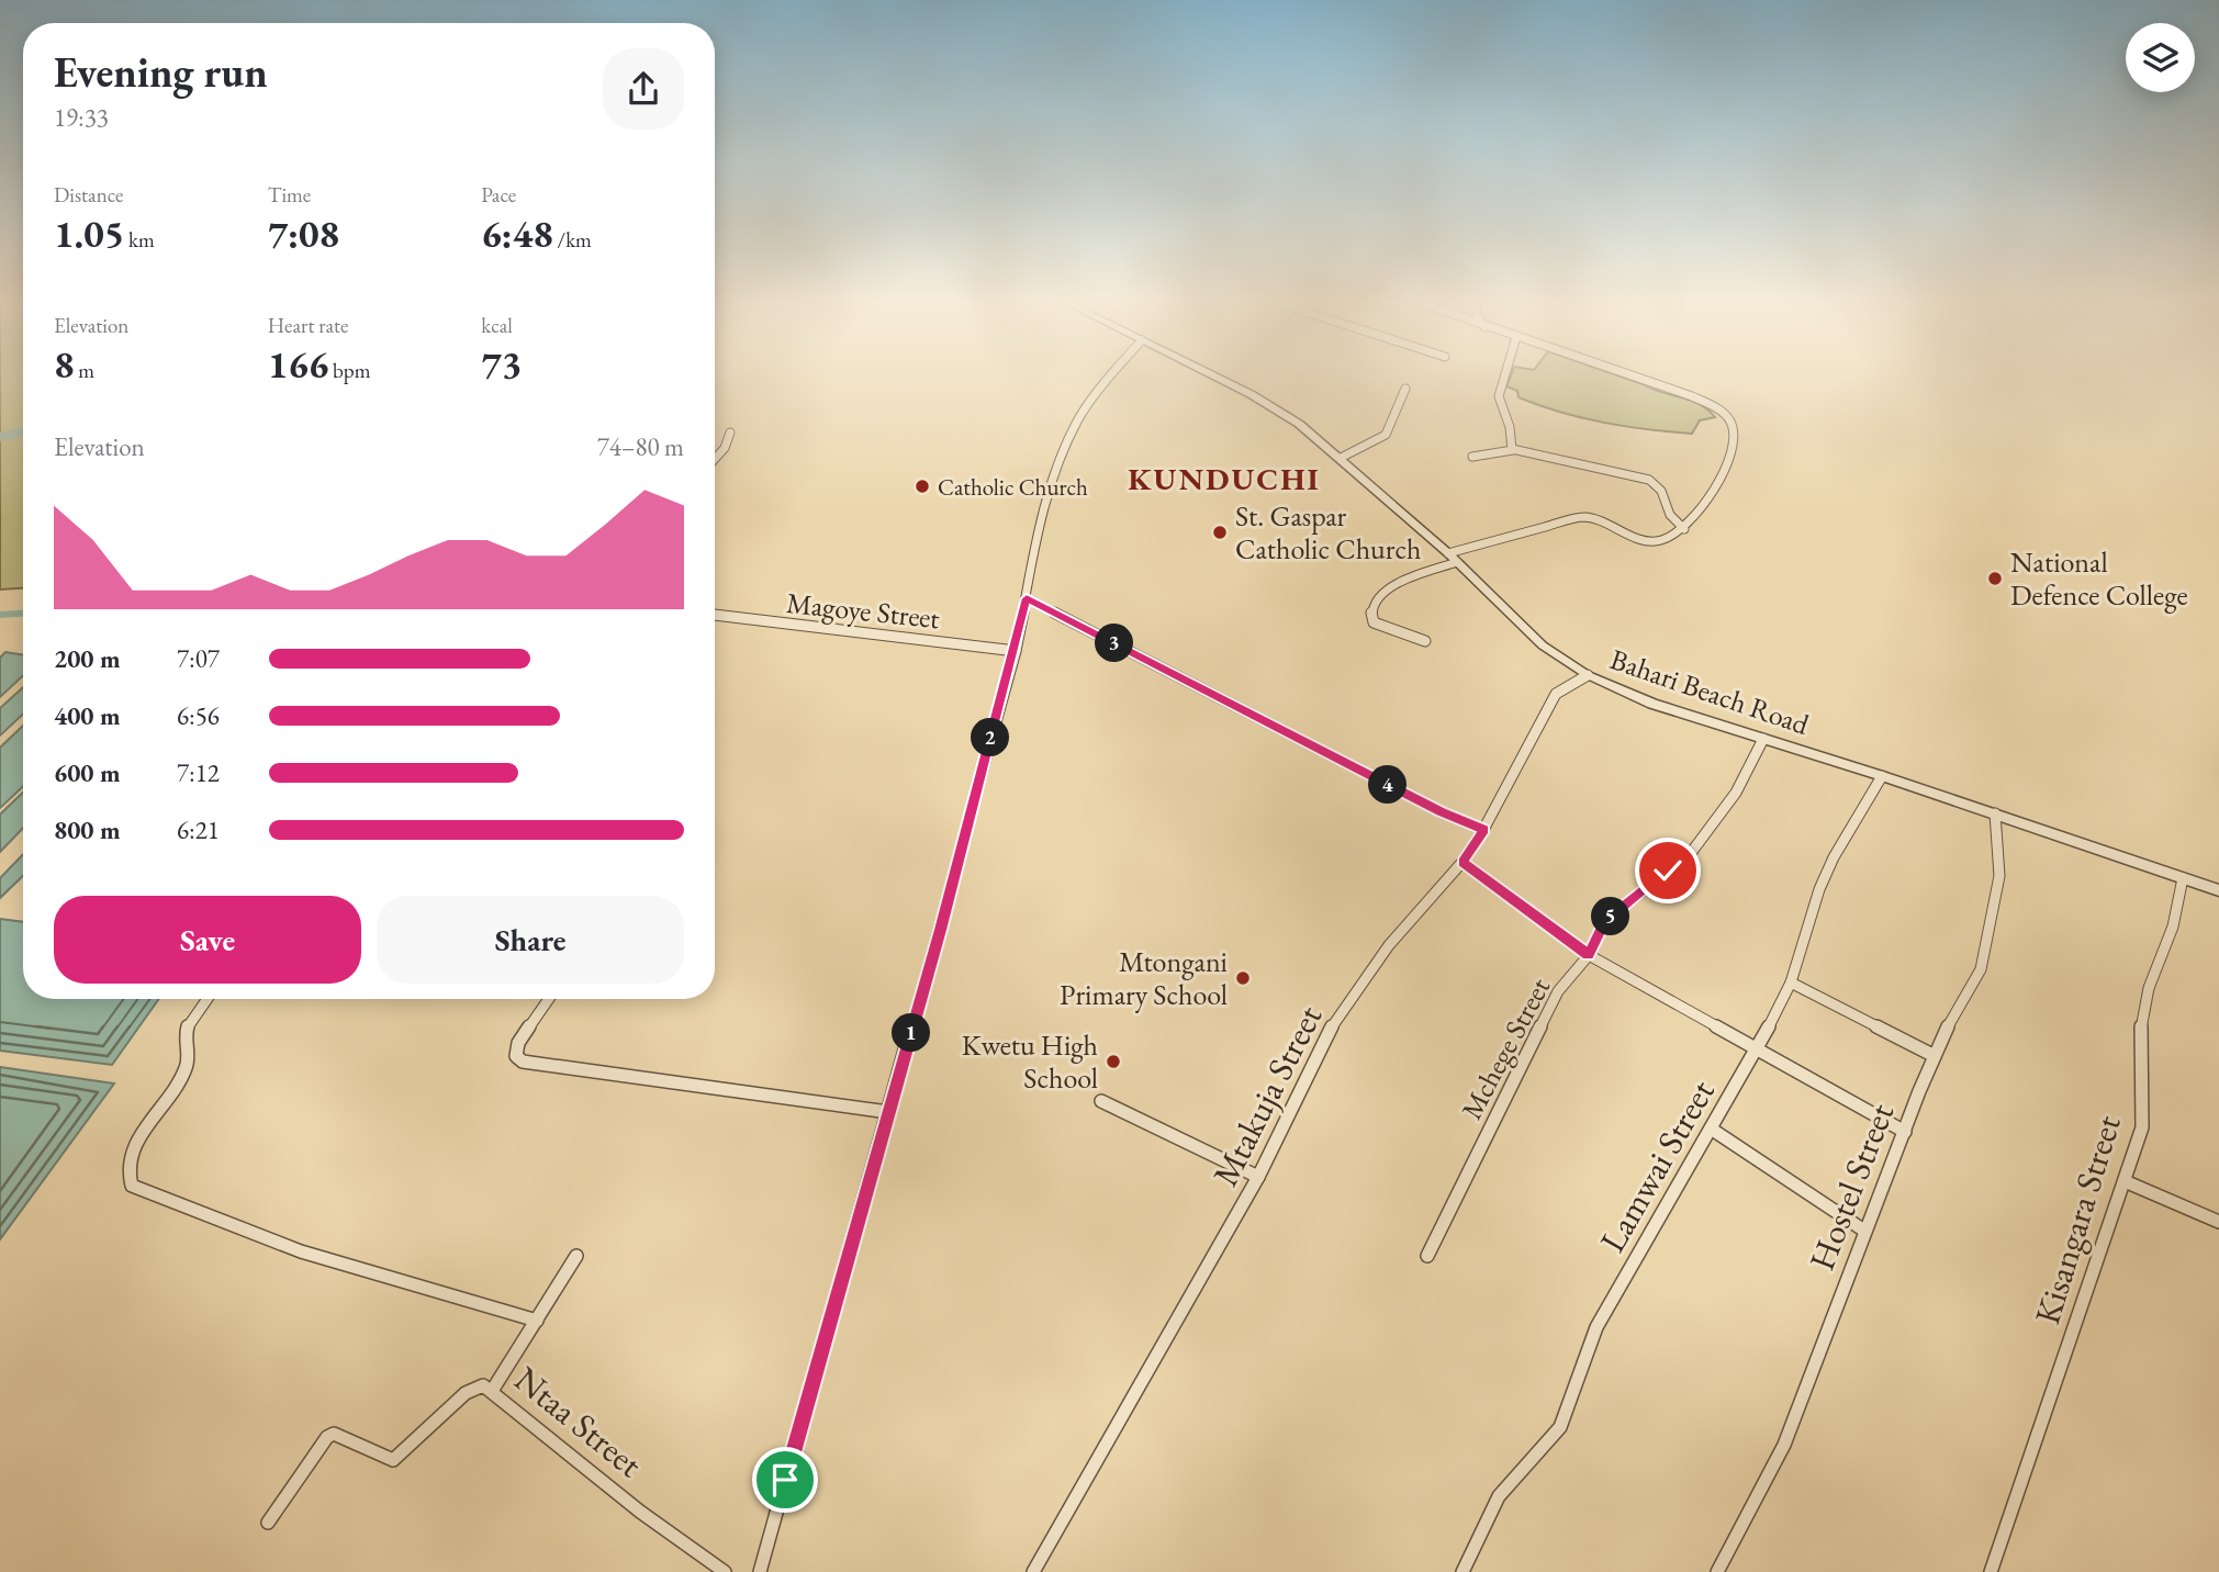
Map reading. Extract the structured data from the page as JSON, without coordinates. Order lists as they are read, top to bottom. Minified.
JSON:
{"streets":{"street":["Magoye Street","Bahari Beach Road","Mchege Street","Mtakuja Street","Lamwai Street","Hostel Street","Kisangara Street","Ntaa Street"]},"crossings":[["Bahari Beach Road","Mchege Street"],["Bahari Beach Road","Mtakuja Street"],["Bahari Beach Road","Lamwai Street"],["Bahari Beach Road","Hostel Street"],["Bahari Beach Road","Kisangara Street"]],"districts":["KUNDUCHI"],"places":["Catholic Church","St. Gaspar Catholic Church","National Defence College","Mtongani Primary School","Kwetu High School"],"page":{"heading":["Evening run","19:33"],"stats":[["Distance","1.05 km"],["Time","7:08"],["Pace","6:48 /km"],["Elevation","8 m"],["Heart rate","166 bpm"],["kcal","73"]],"chart":["Elevation","74–80 m"],"pins":["3","2","4","5","1"],"list":[{"name":"200 m","note":"7:07"},{"name":"400 m","note":"6:56"},{"name":"600 m","note":"7:12"},{"name":"800 m","note":"6:21"}],"buttons":["Save","Share"]}}
